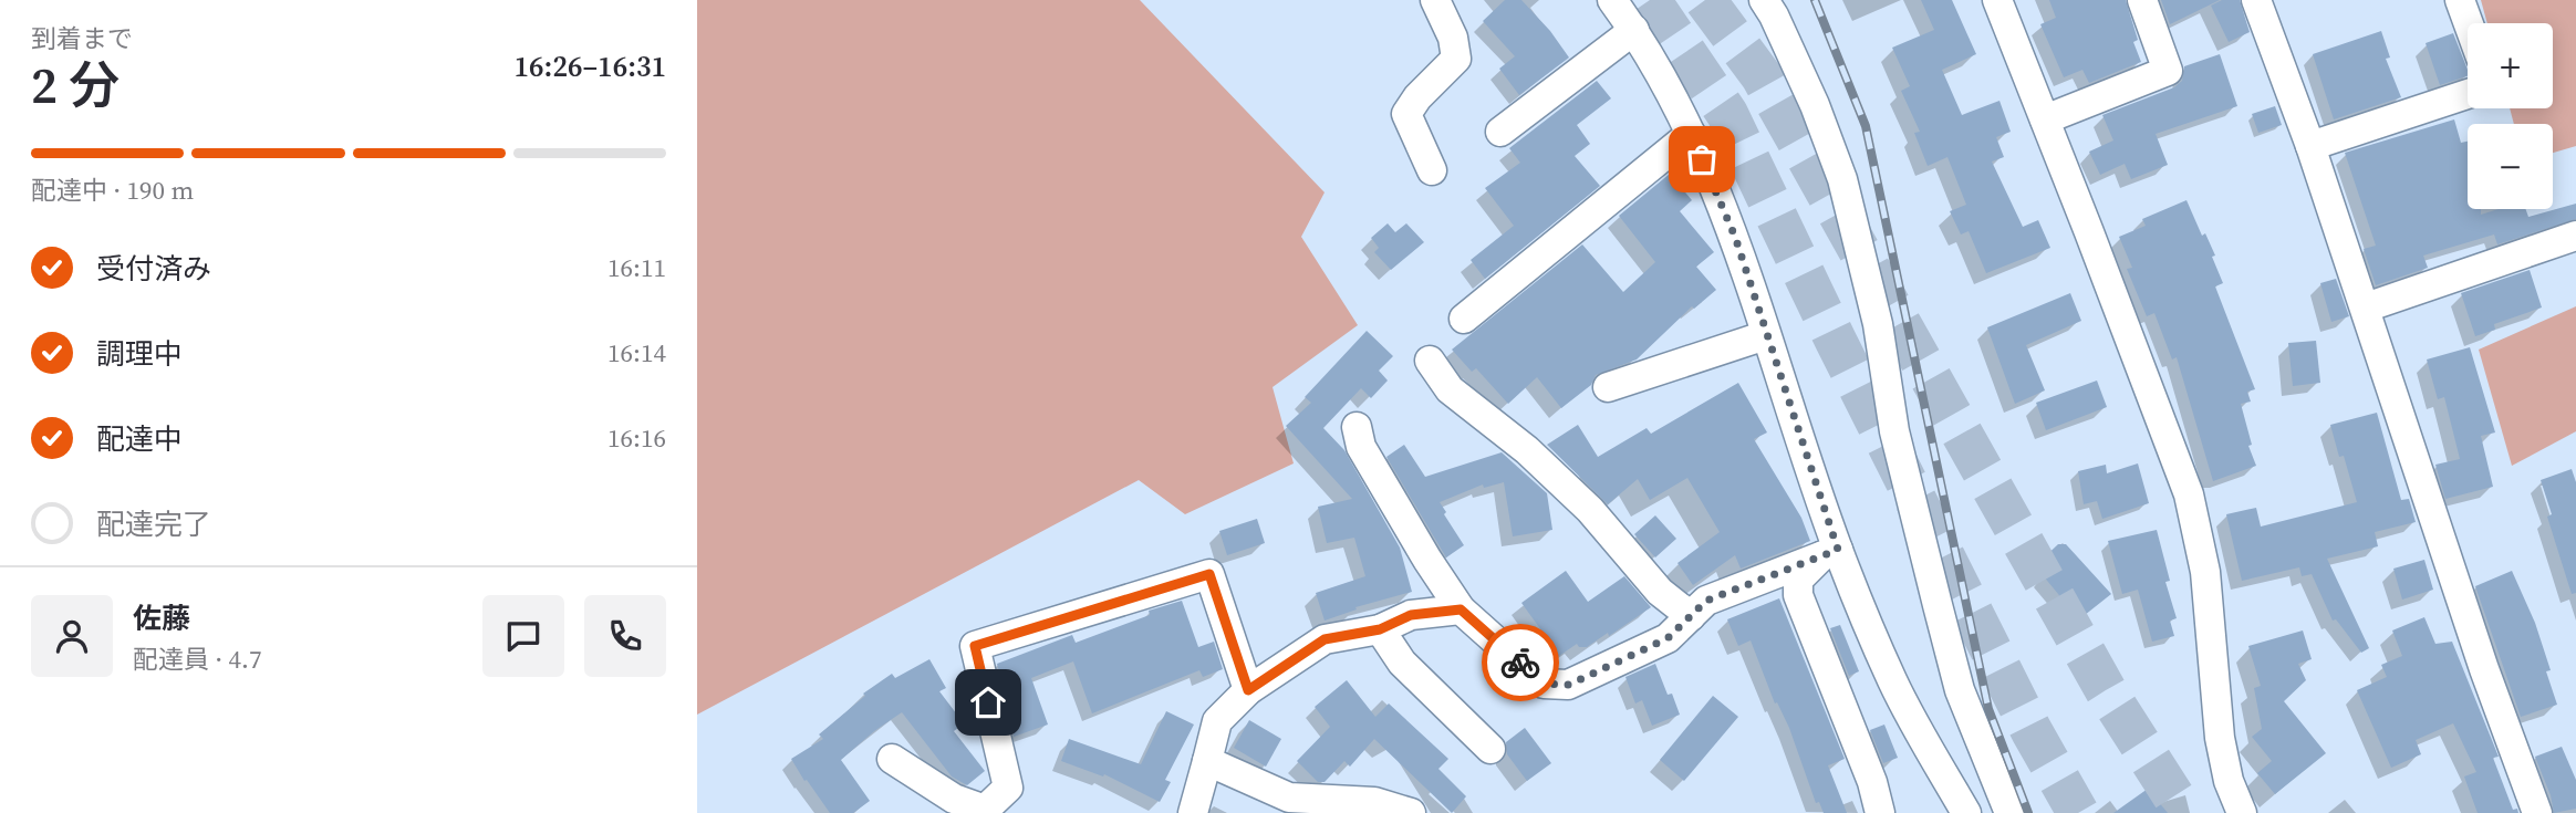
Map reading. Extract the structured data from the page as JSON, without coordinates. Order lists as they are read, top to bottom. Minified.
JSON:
{"page":{"heading":["2 分","到着まで","16:26–16:31"],"panel":["佐藤","配達員 · 4.7"],"map_buttons":["+","−"],"bar":"配達中 · 190 m","list":[["受付済み","16:11"],["調理中","16:14"],["配達中","16:16"],"配達完了"]}}
